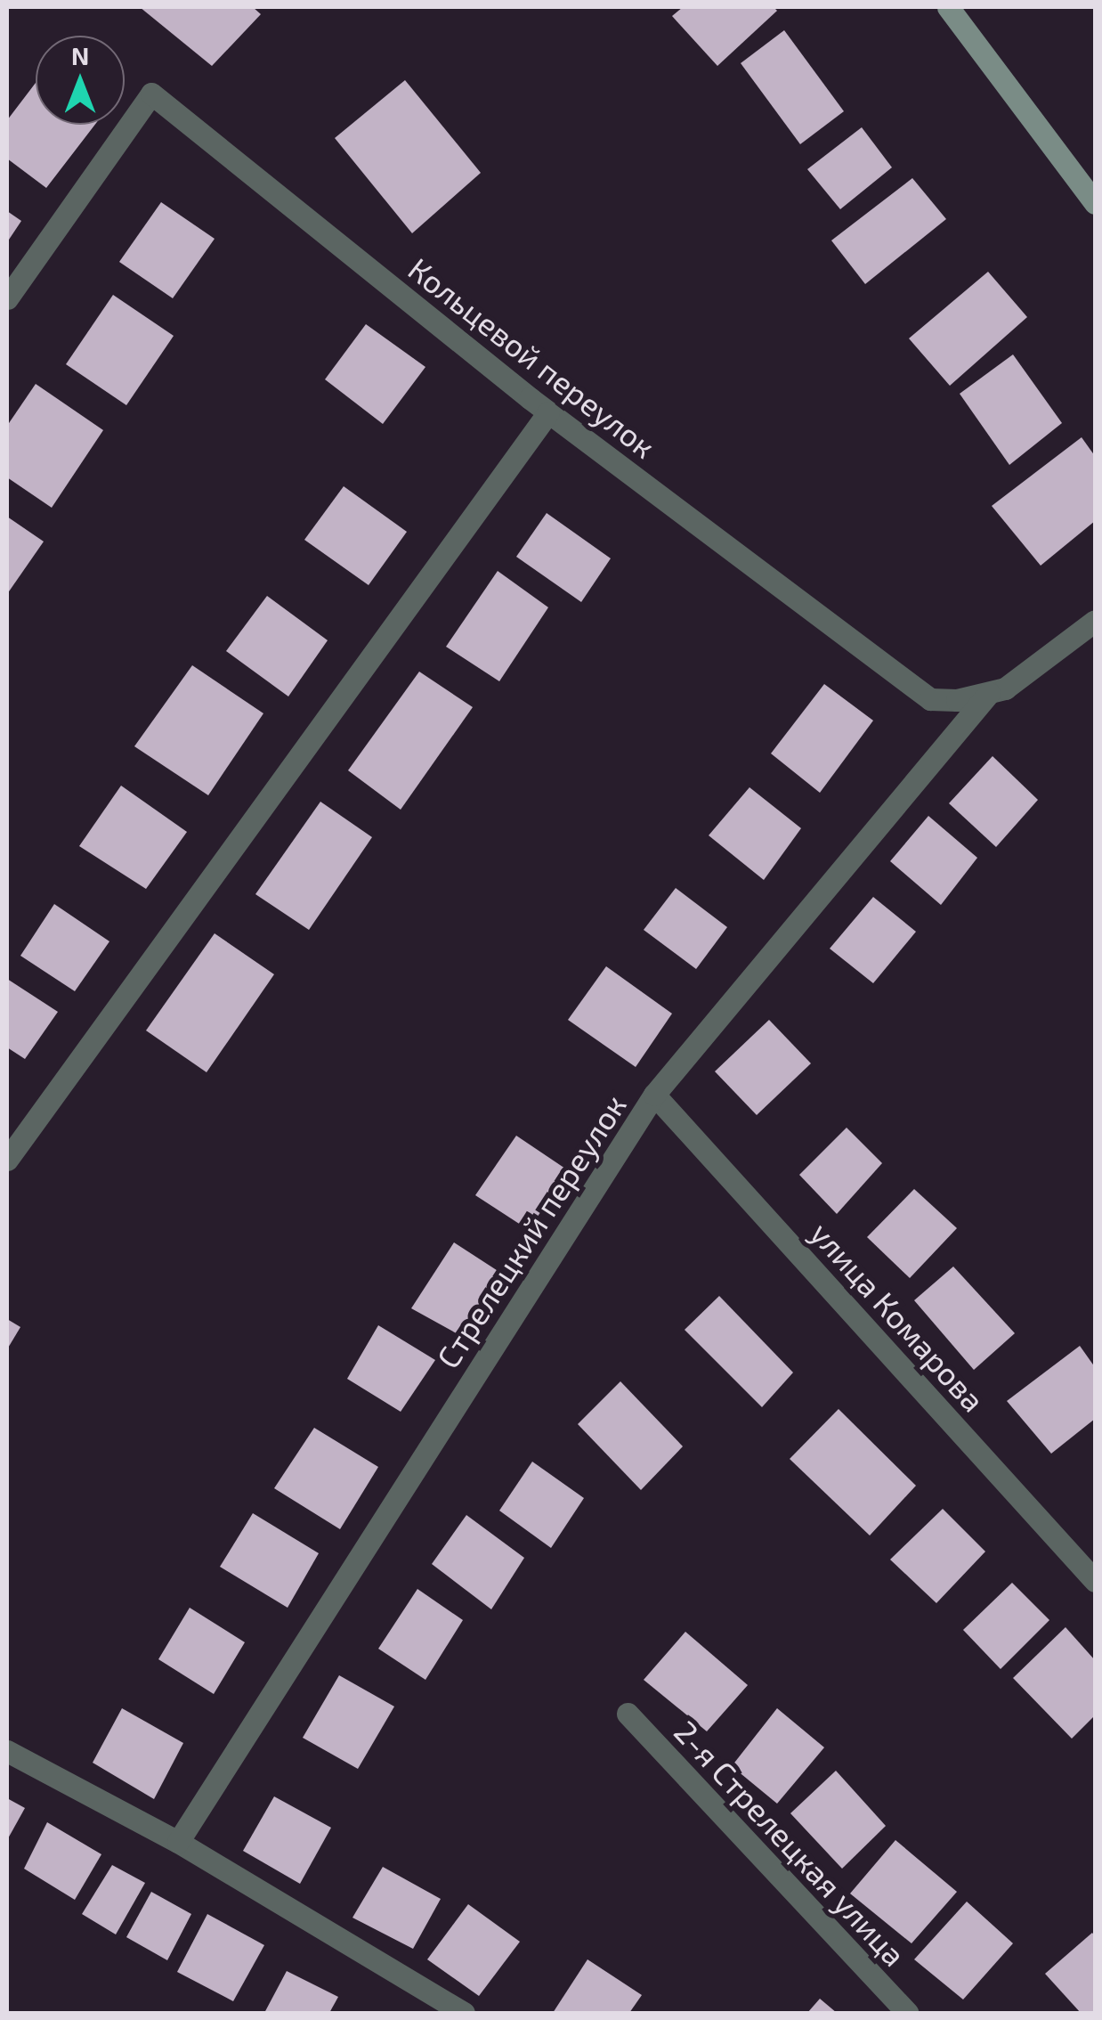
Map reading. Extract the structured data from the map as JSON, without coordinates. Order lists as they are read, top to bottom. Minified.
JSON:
{"streets":{"street":["Кольцевой переулок","Стрелецкий переулок","улица Комарова","2-я Стрелецкая улица"]},"crossings":[["Кольцевой переулок","Стрелецкий переулок"],["Стрелецкий переулок","улица Комарова"]],"north":"top"}
